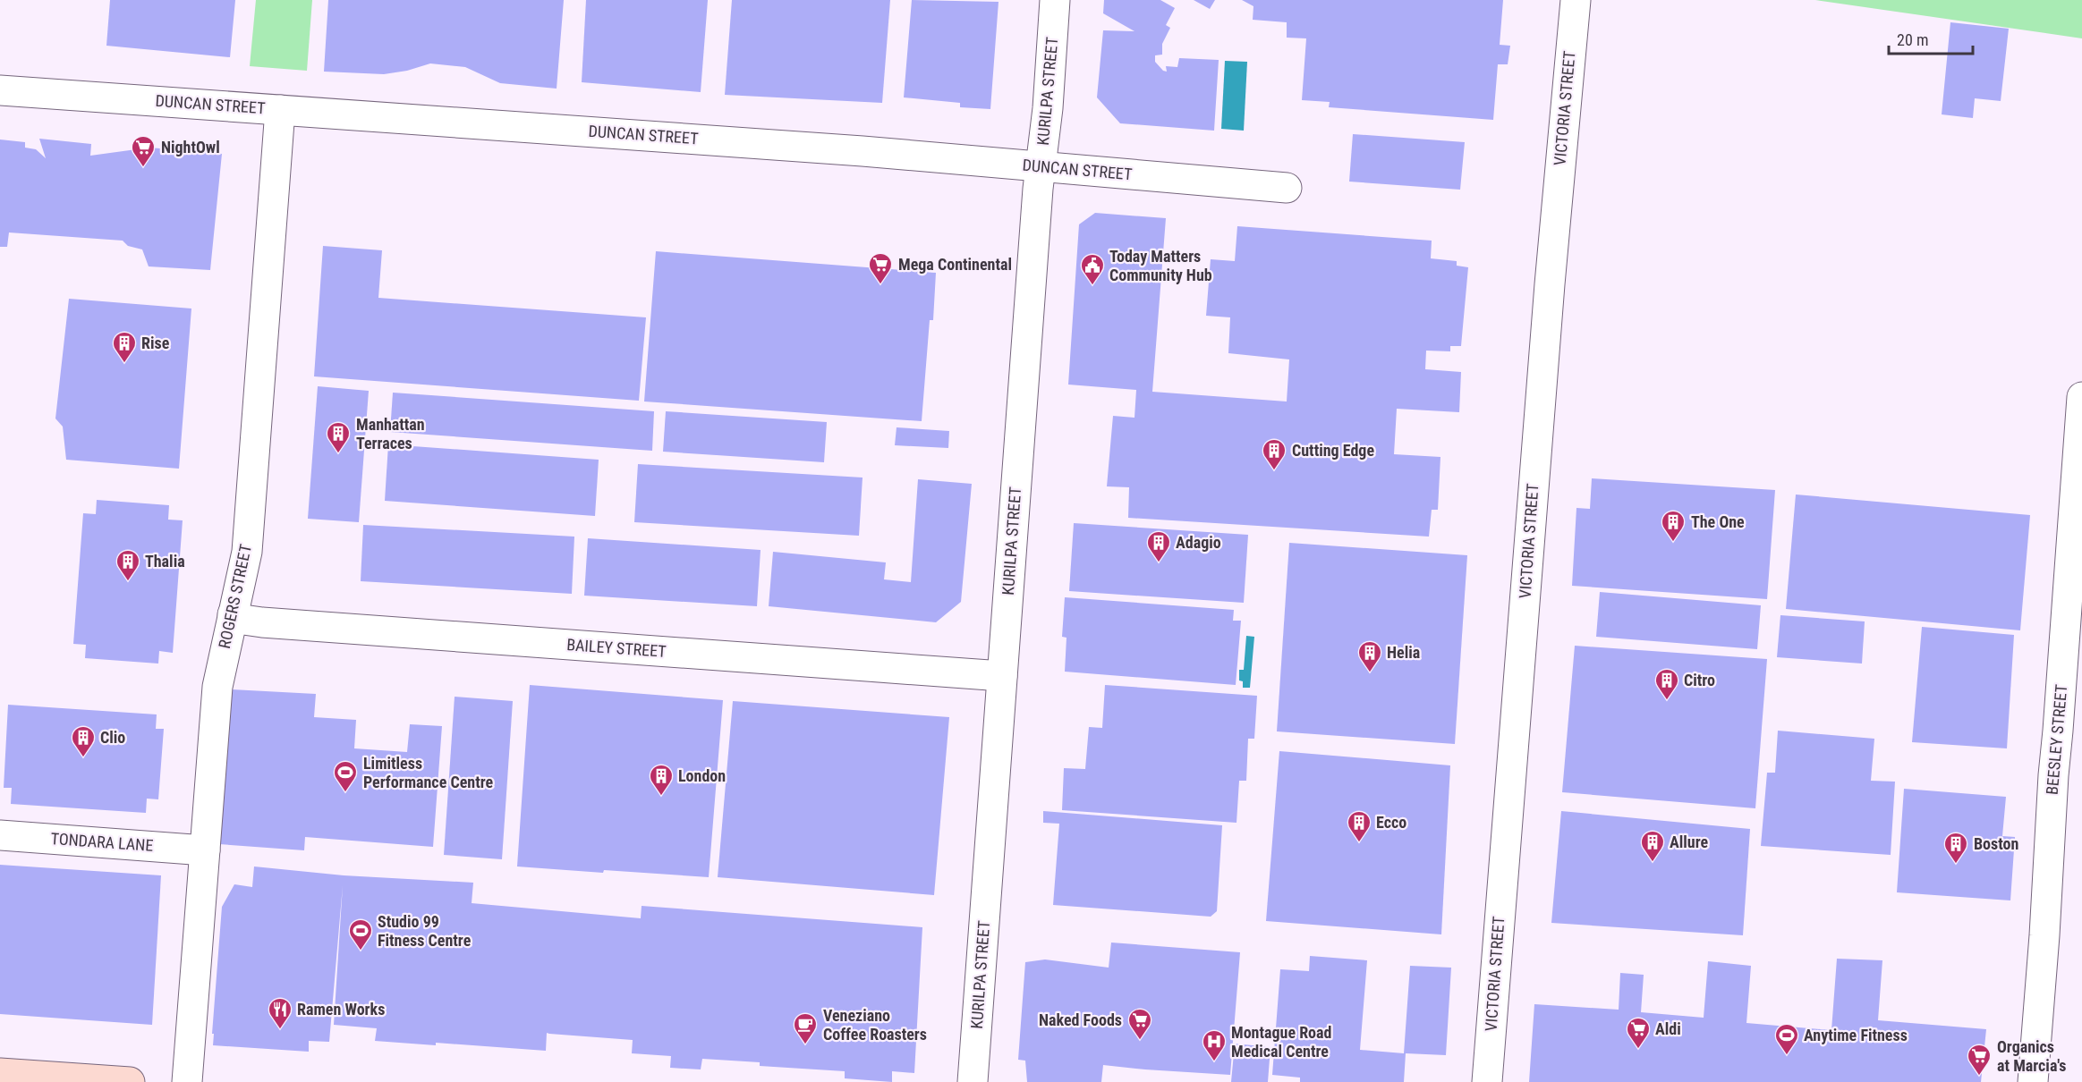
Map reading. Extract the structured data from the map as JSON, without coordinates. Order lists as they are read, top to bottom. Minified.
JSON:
{"streets":{"street":["KURILPA STREET","DUNCAN STREET","VICTORIA STREET","ROGERS STREET","BAILEY STREET","BEESLEY STREET","TONDARA LANE"]},"crossings":[["KURILPA STREET","DUNCAN STREET"],["KURILPA STREET","BAILEY STREET"],["DUNCAN STREET","ROGERS STREET"],["ROGERS STREET","BAILEY STREET"],["ROGERS STREET","TONDARA LANE"]],"places":{"supermarket":["NightOwl","Mega Continental","Naked Foods","Aldi","Organics at Marcia's"],"public building":["Today Matters Community Hub"],"building":["Rise","Manhattan Terraces","Cutting Edge","The One","Adagio","Thalia","Helia","Citro","Clio","London","Ecco","Allure","Boston"],"sports":["Limitless Performance Centre","Studio 99 Fitness Centre","Anytime Fitness"],"restaurant":["Ramen Works"],"cafe":["Veneziano Coffee Roasters"],"hospital":["Montague Road Medical Centre"]},"scale_bar":"20 m"}
